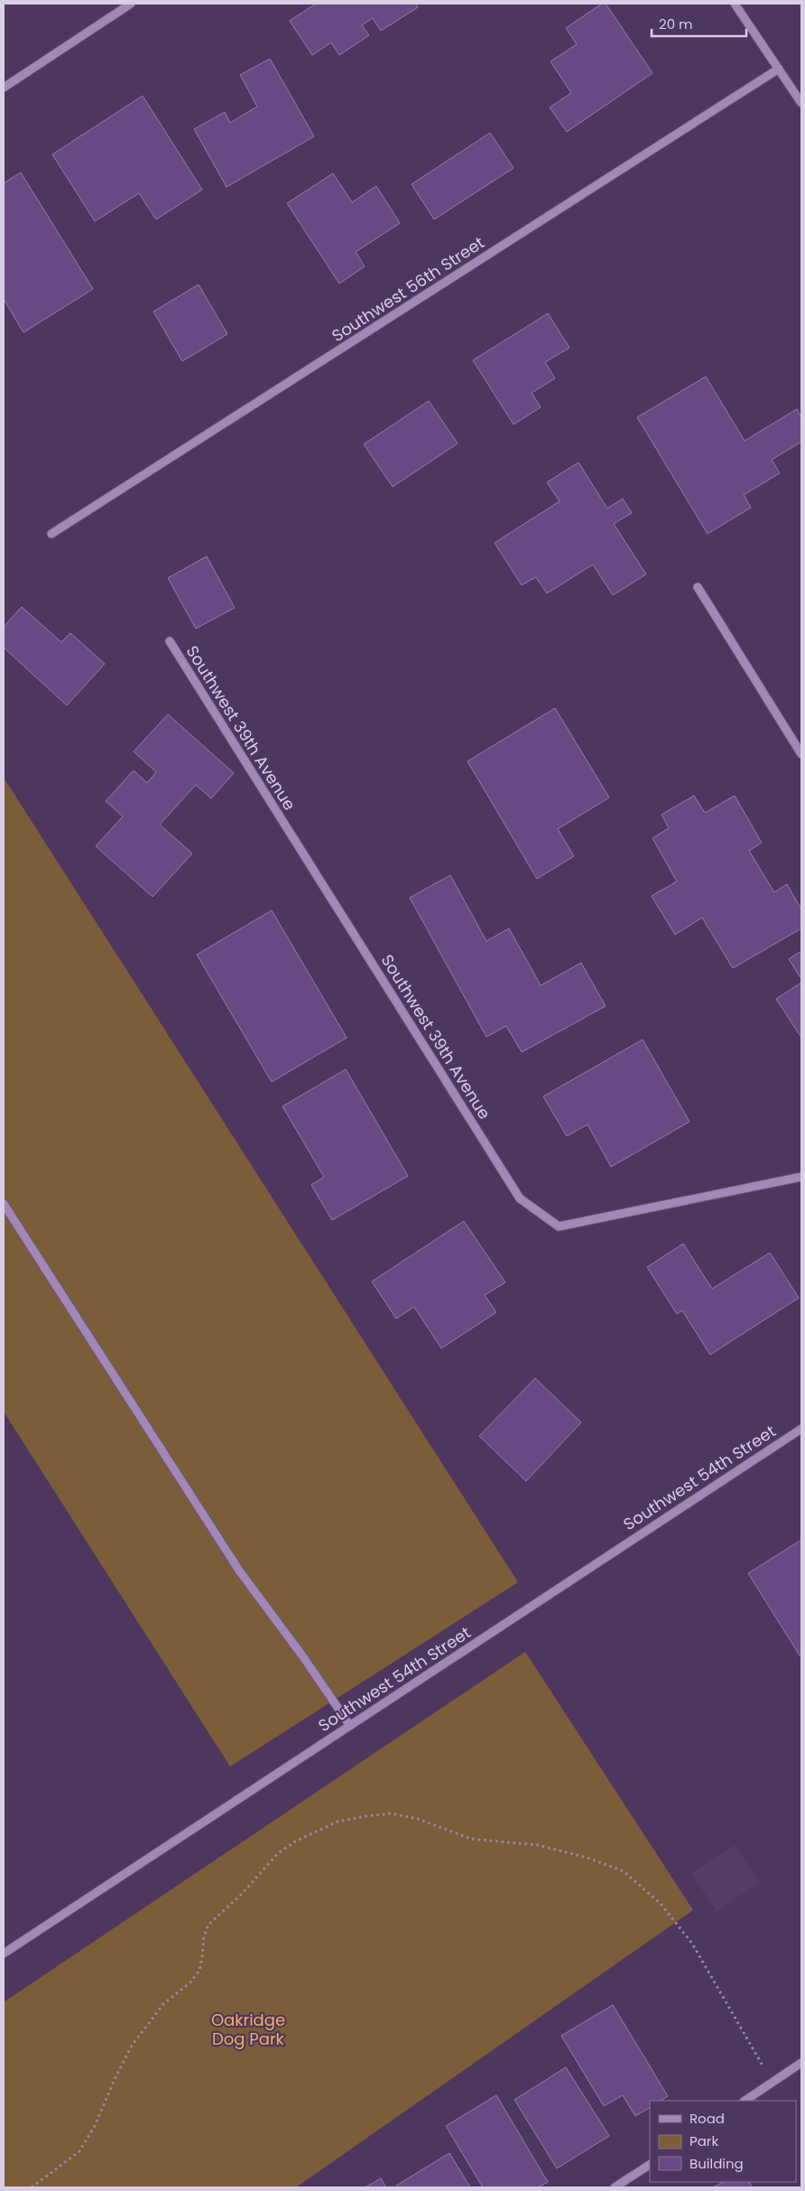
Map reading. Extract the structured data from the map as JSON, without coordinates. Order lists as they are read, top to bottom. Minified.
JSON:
{"streets":{"street":["Southwest 56th Street","Southwest 39th Avenue","Southwest 54th Street"]},"parks":["Oakridge Dog Park"],"legend":["Road","Park","Building"],"scale_bar":"20 m"}
